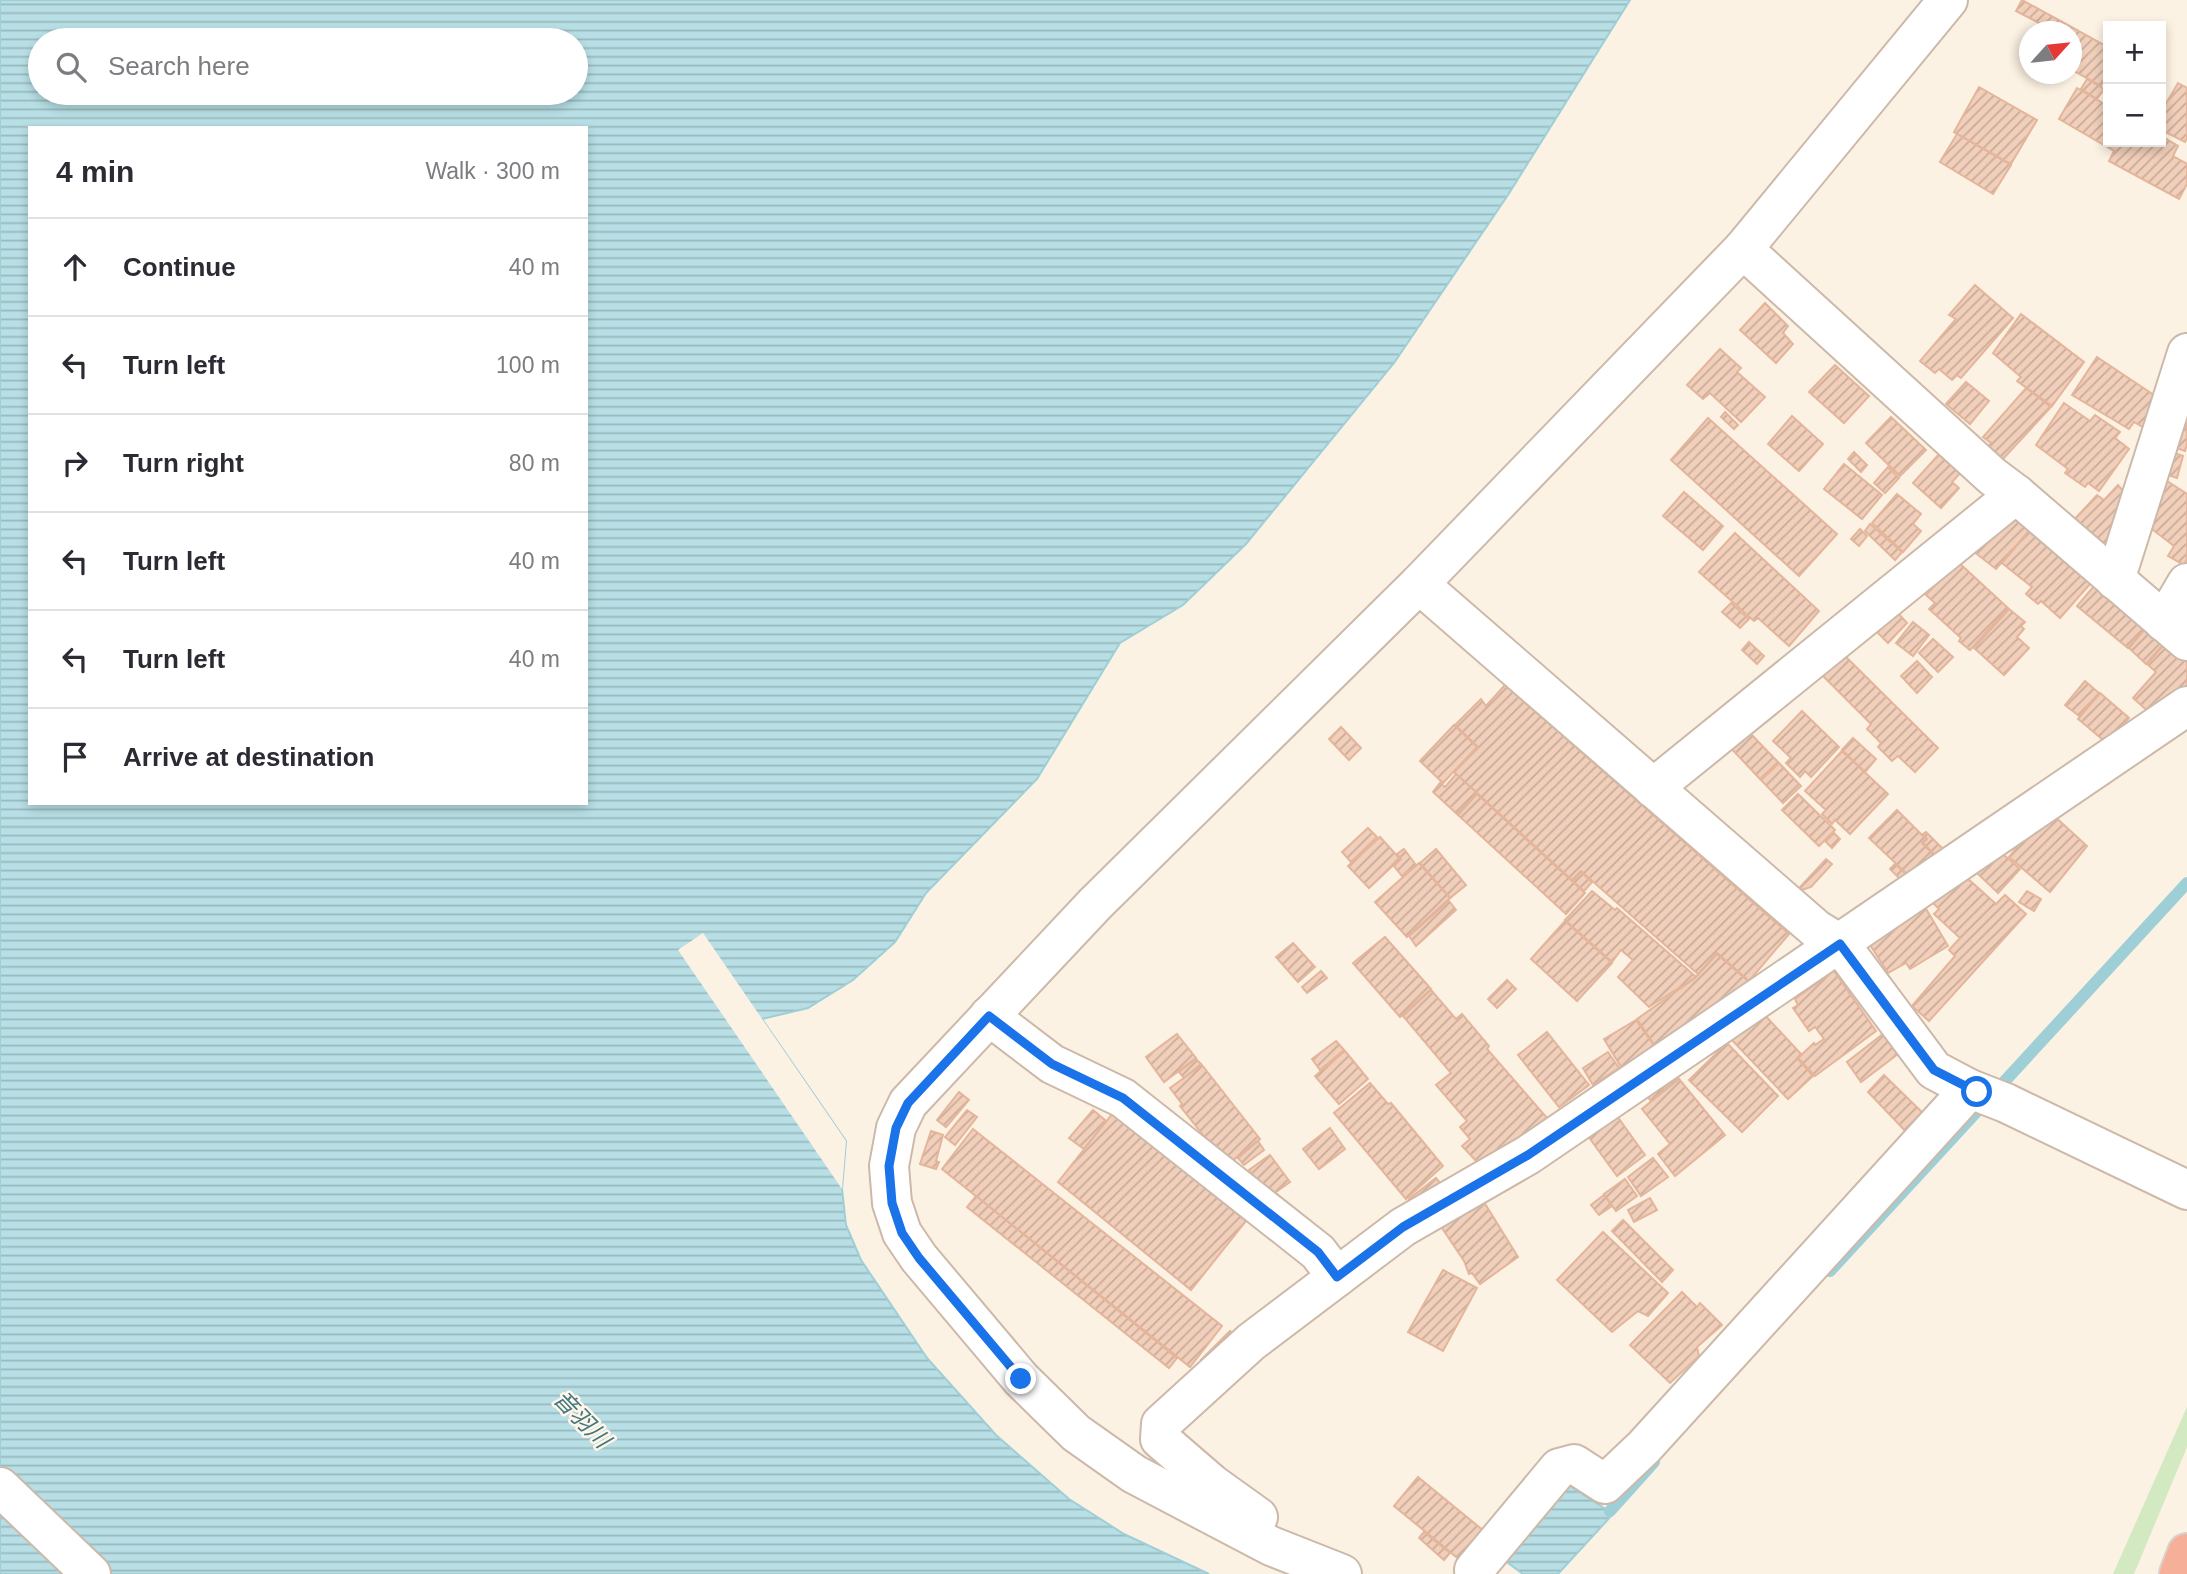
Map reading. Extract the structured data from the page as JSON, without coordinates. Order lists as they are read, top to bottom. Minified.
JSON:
{"water":["音羽川"],"north":"top right","page":{"map_buttons":["+","−"],"search":"Search here","heading":["4 min","Walk · 300 m"],"list":[["Continue","40 m"],["Turn left","100 m"],["Turn right","80 m"],["Turn left","40 m"],["Turn left","40 m"],"Arrive at destination"]}}
